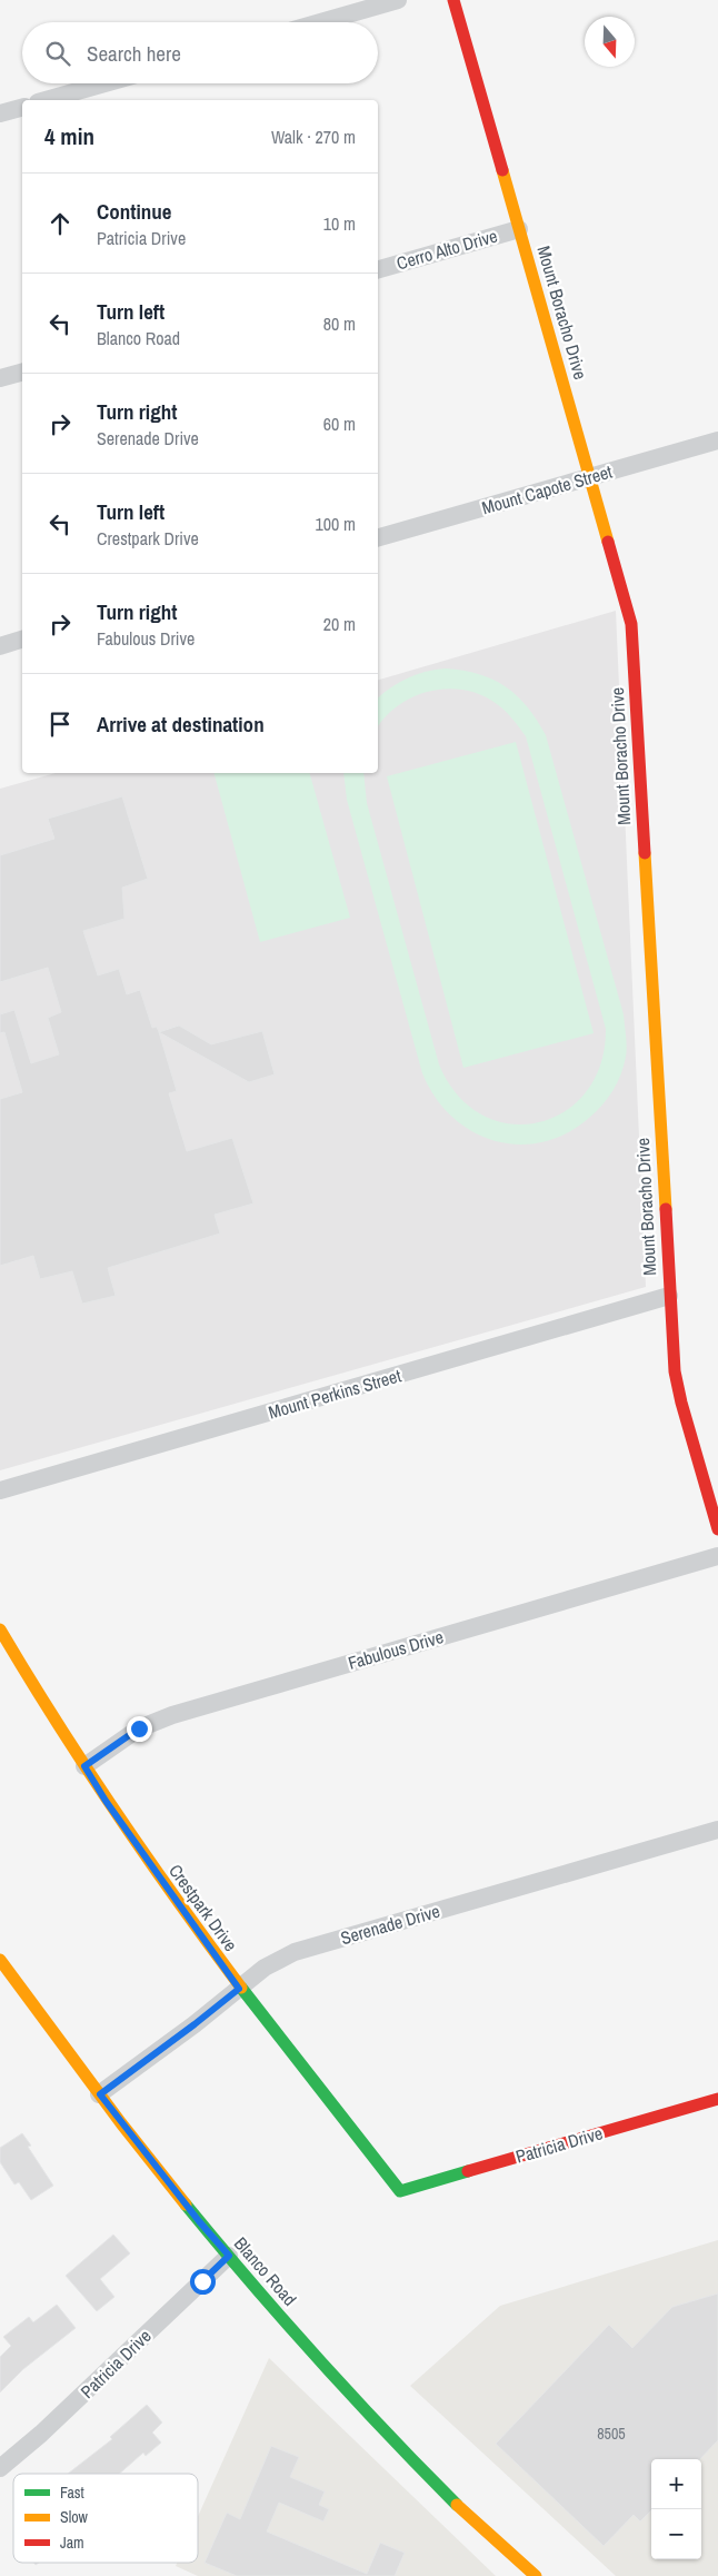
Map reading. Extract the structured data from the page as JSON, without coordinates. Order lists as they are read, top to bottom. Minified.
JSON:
{"streets":{"street":["Cerro Alto Drive","Mount Boracho Drive","Mount Capote Street","Mount Perkins Street","Fabulous Drive","Crestpark Drive","Serenade Drive","Patricia Drive","Blanco Road"]},"crossings":[["Cerro Alto Drive","Mount Boracho Drive"],["Mount Boracho Drive","Mount Capote Street"],["Mount Boracho Drive","Mount Perkins Street"],["Fabulous Drive","Crestpark Drive"],["Crestpark Drive","Serenade Drive"],["Crestpark Drive","Patricia Drive"],["Serenade Drive","Blanco Road"],["Patricia Drive","Blanco Road"]],"house_numbers":["8505"],"legend":["Fast","Slow","Jam"],"north":"bottom","page":{"search":"Search here","heading":["4 min","Walk · 270 m"],"list":[["Continue","Patricia Drive","10 m"],["Turn left","Blanco Road","80 m"],["Turn right","Serenade Drive","60 m"],["Turn left","Crestpark Drive","100 m"],["Turn right","Fabulous Drive","20 m"],"Arrive at destination"],"map_buttons":["+","−"]}}
